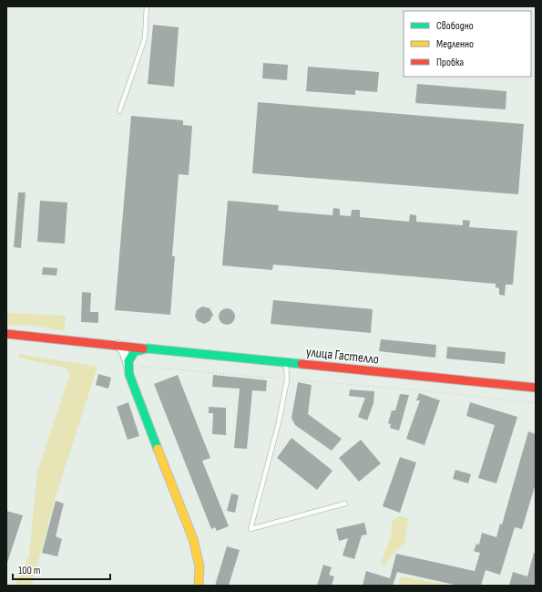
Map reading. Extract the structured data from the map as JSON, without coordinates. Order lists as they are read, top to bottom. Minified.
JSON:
{"streets":{"main road":["улица Гастелло"]},"legend":["Свободно","Медленно","Пробка"],"scale_bar":"100 m"}
